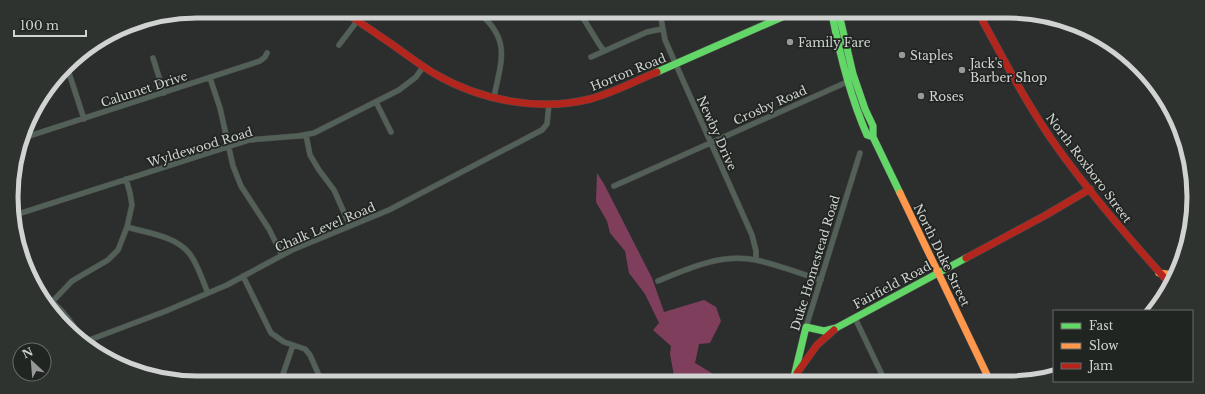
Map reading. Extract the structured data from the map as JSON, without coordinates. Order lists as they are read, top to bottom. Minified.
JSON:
{"streets":{"main road":["Horton Road","North Roxboro Street","North Duke Street","Duke Homestead Road","Fairfield Road"],"street":["Calumet Drive","Crosby Road","Newby Drive","Wyldewood Road","Chalk Level Road"]},"crossings":[["Horton Road","Newby Drive"],["Horton Road","Wyldewood Road"],["Horton Road","Chalk Level Road"],["Crosby Road","Newby Drive"],["Crosby Road","North Duke Street"],["North Roxboro Street","Fairfield Road"],["North Duke Street","Fairfield Road"],["Duke Homestead Road","Fairfield Road"]],"places":["Family Fare","Staples","Jack's Barber Shop","Roses"],"legend":["Fast","Slow","Jam"],"scale_bar":"100 m","north":"top left"}
